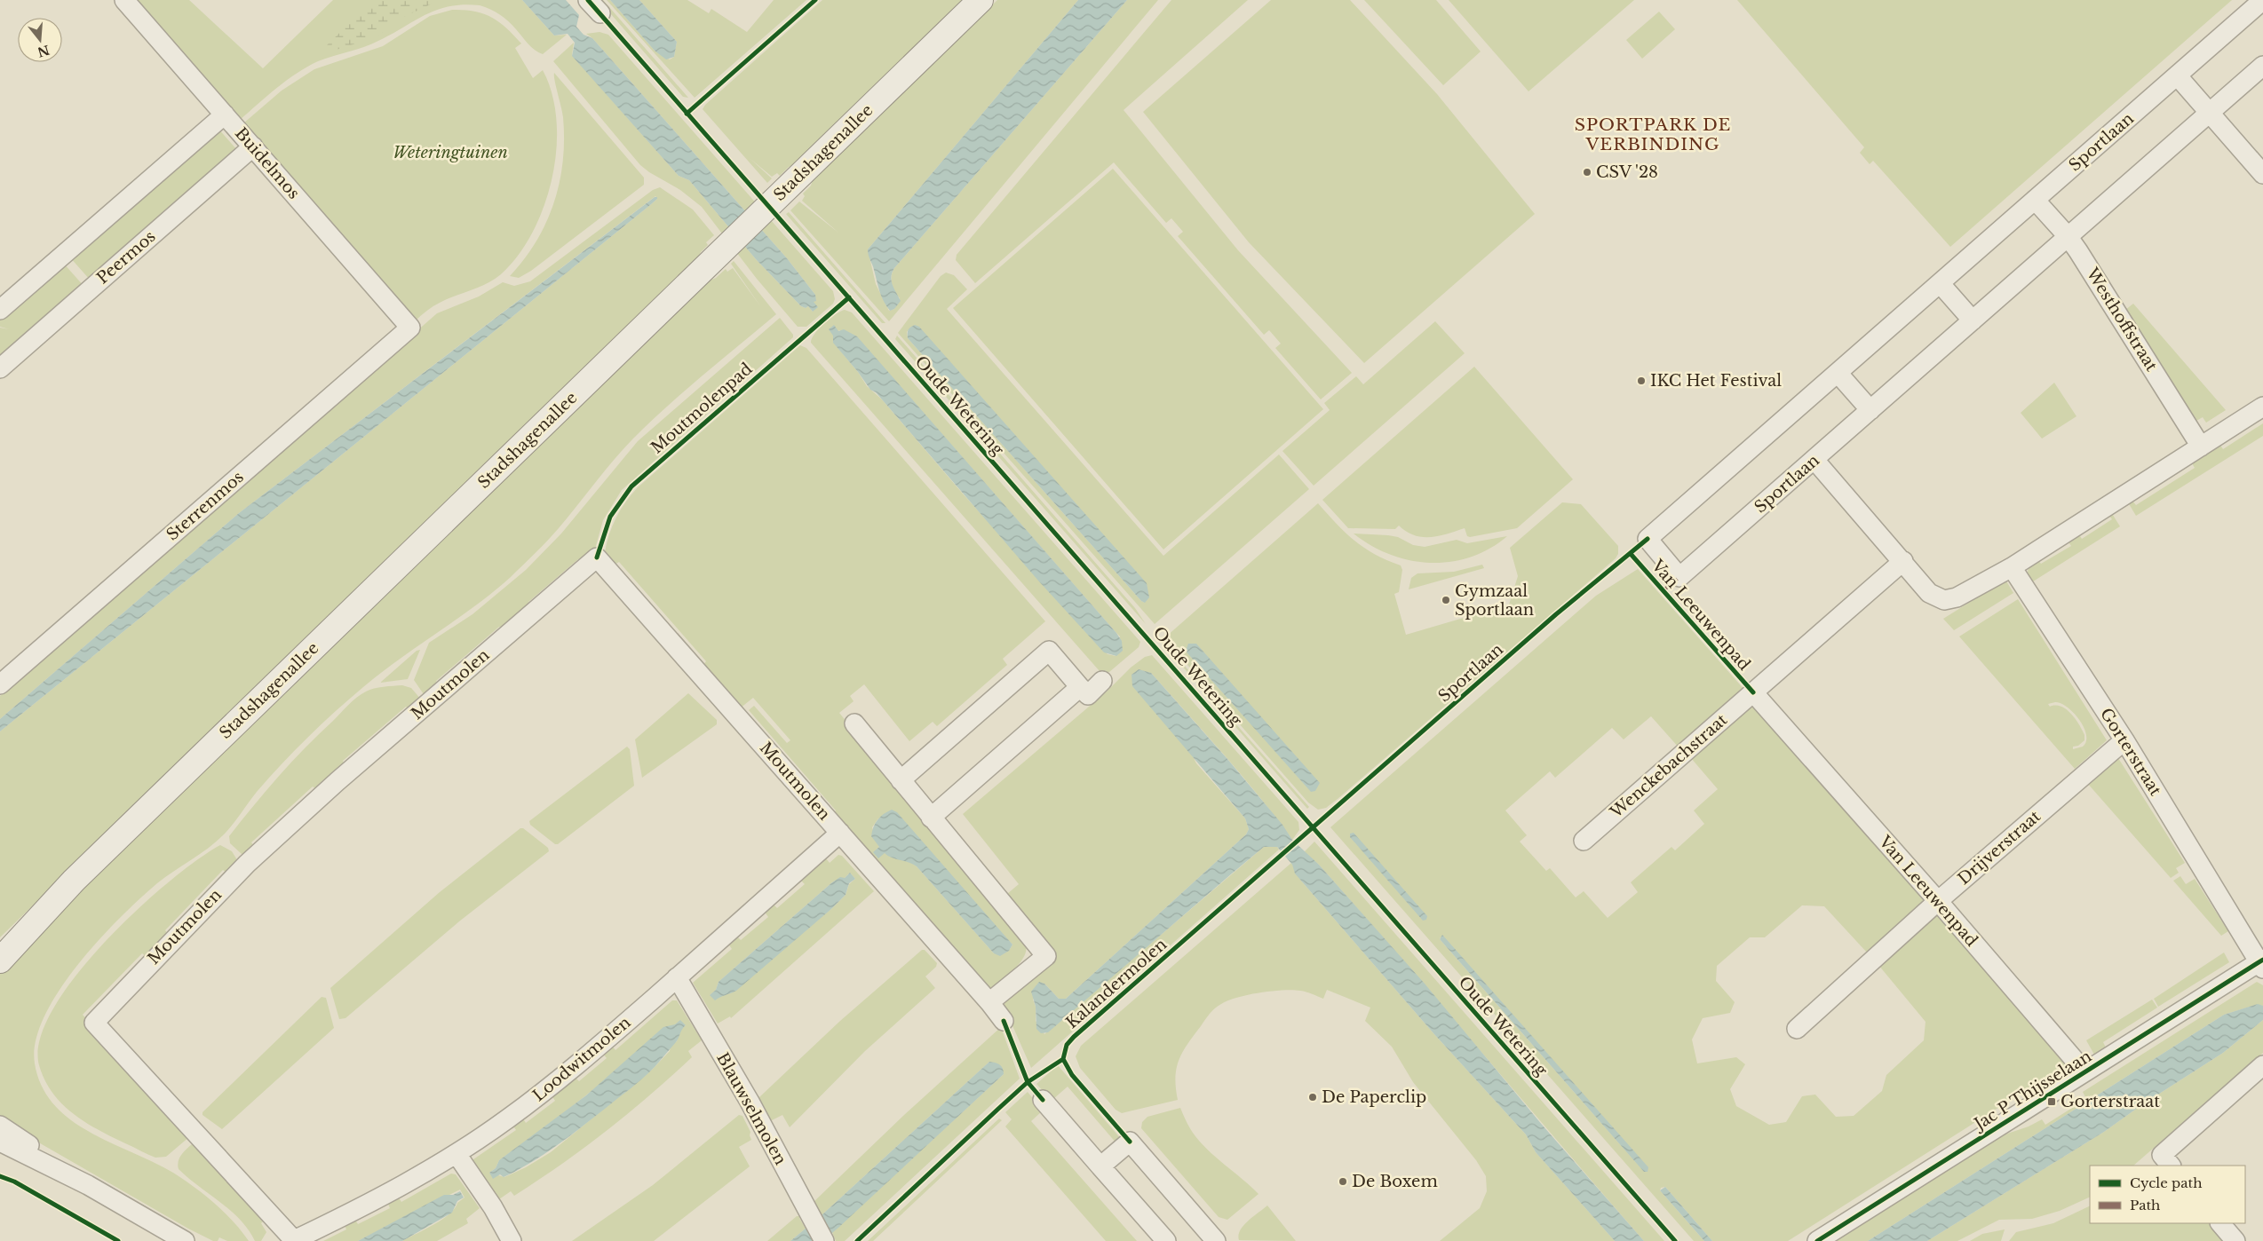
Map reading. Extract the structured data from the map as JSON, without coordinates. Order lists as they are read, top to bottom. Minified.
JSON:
{"streets":{"main road":["Stadshagenallee"],"street":["Sportlaan","Buidelmos","Peermos","Westhoffstraat","Sterrenmos","Van Leeuwenpad","Moutmolen","Gorterstraat","Wenckebachstraat","Drijverstraat","Loodwitmolen","Jac P Thijsselaan","Blauwselmolen"],"cycle path":["Oude Wetering","Moutmolenpad","Kalandermolen"]},"crossings":[["Sportlaan","Westhoffstraat"],["Buidelmos","Peermos"],["Buidelmos","Sterrenmos"],["Van Leeuwenpad","Wenckebachstraat"],["Van Leeuwenpad","Drijverstraat"],["Van Leeuwenpad","Jac P Thijsselaan"],["Moutmolen","Loodwitmolen"],["Gorterstraat","Drijverstraat"],["Gorterstraat","Jac P Thijsselaan"],["Loodwitmolen","Blauwselmolen"]],"districts":["SPORTPARK DE VERBINDING"],"parks":["Weteringtuinen"],"places":{"other":["CSV '28","IKC Het Festival","Gymzaal Sportlaan","De Paperclip","De Boxem"],"transit":["Gorterstraat"]},"legend":["Cycle path","Path"],"north":"bottom"}
